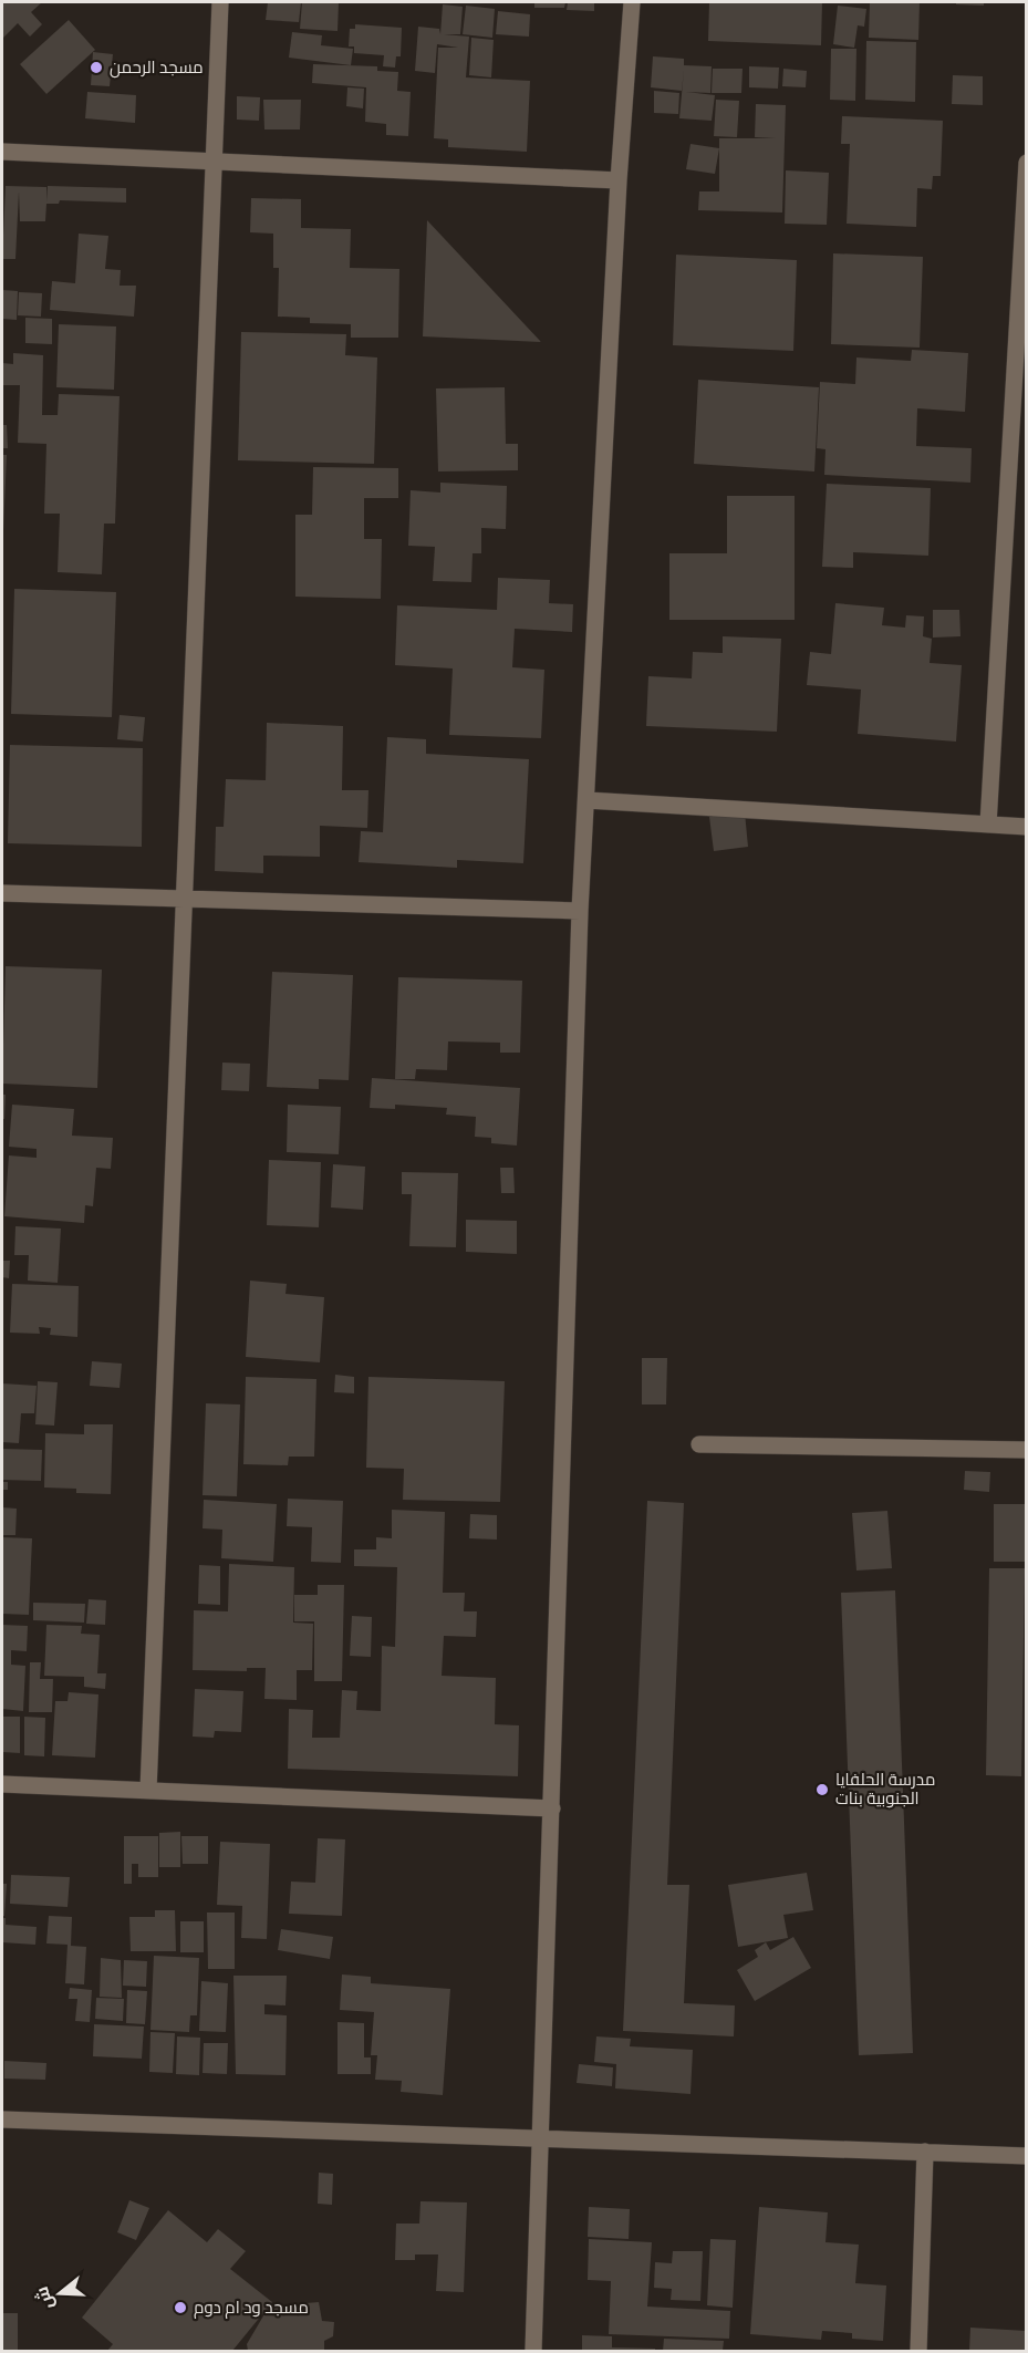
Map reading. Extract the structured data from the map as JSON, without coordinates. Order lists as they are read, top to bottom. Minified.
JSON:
{"places":["مسجد الرحمن","مدرسة الحلفايا الجنوبية بنات","مسجد ود ام دوم"],"north":"left"}
